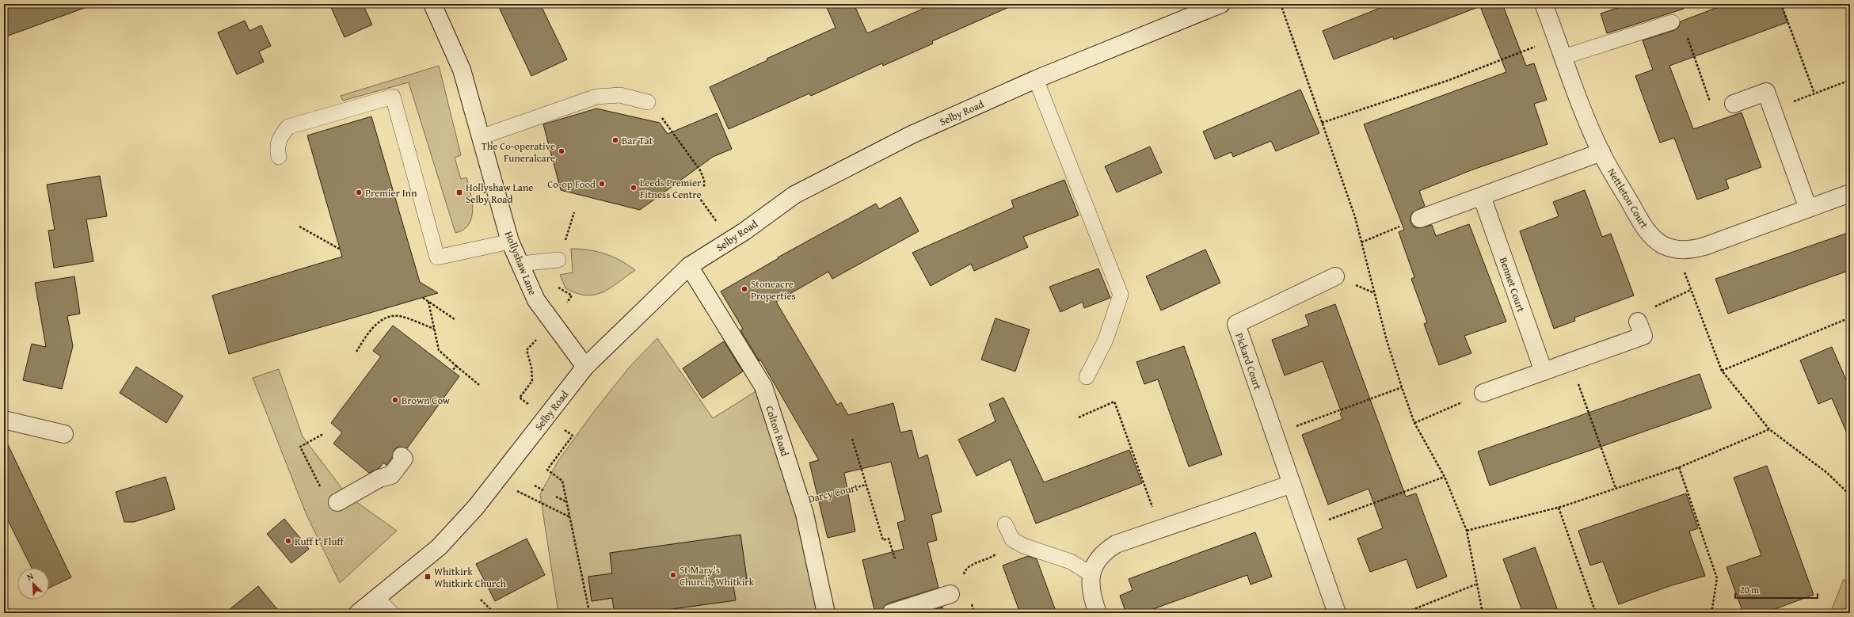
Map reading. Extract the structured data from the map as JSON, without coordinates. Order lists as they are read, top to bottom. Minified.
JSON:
{"streets":{"street":["Selby Road","Nettleton Court","Hollyshaw Lane","Bennet Court","Pickard Court","Colton Road"],"path":["Darcy Court"]},"crossings":[["Selby Road","Hollyshaw Lane"],["Selby Road","Colton Road"],["Colton Road","Darcy Court"]],"places":{"other":["Bar Tat","The Co-operative Funeralcare","Co-op Food","Leeds Premier Fitness Centre","Premier Inn","Stoneacre Properties","Brown Cow","Ruff t' Fluff","St Mary's Church, Whitkirk"],"transit":["Hollyshaw Lane Selby Road","Whitkirk Whitkirk Church"]},"scale_bar":"20 m","north":"top left"}
